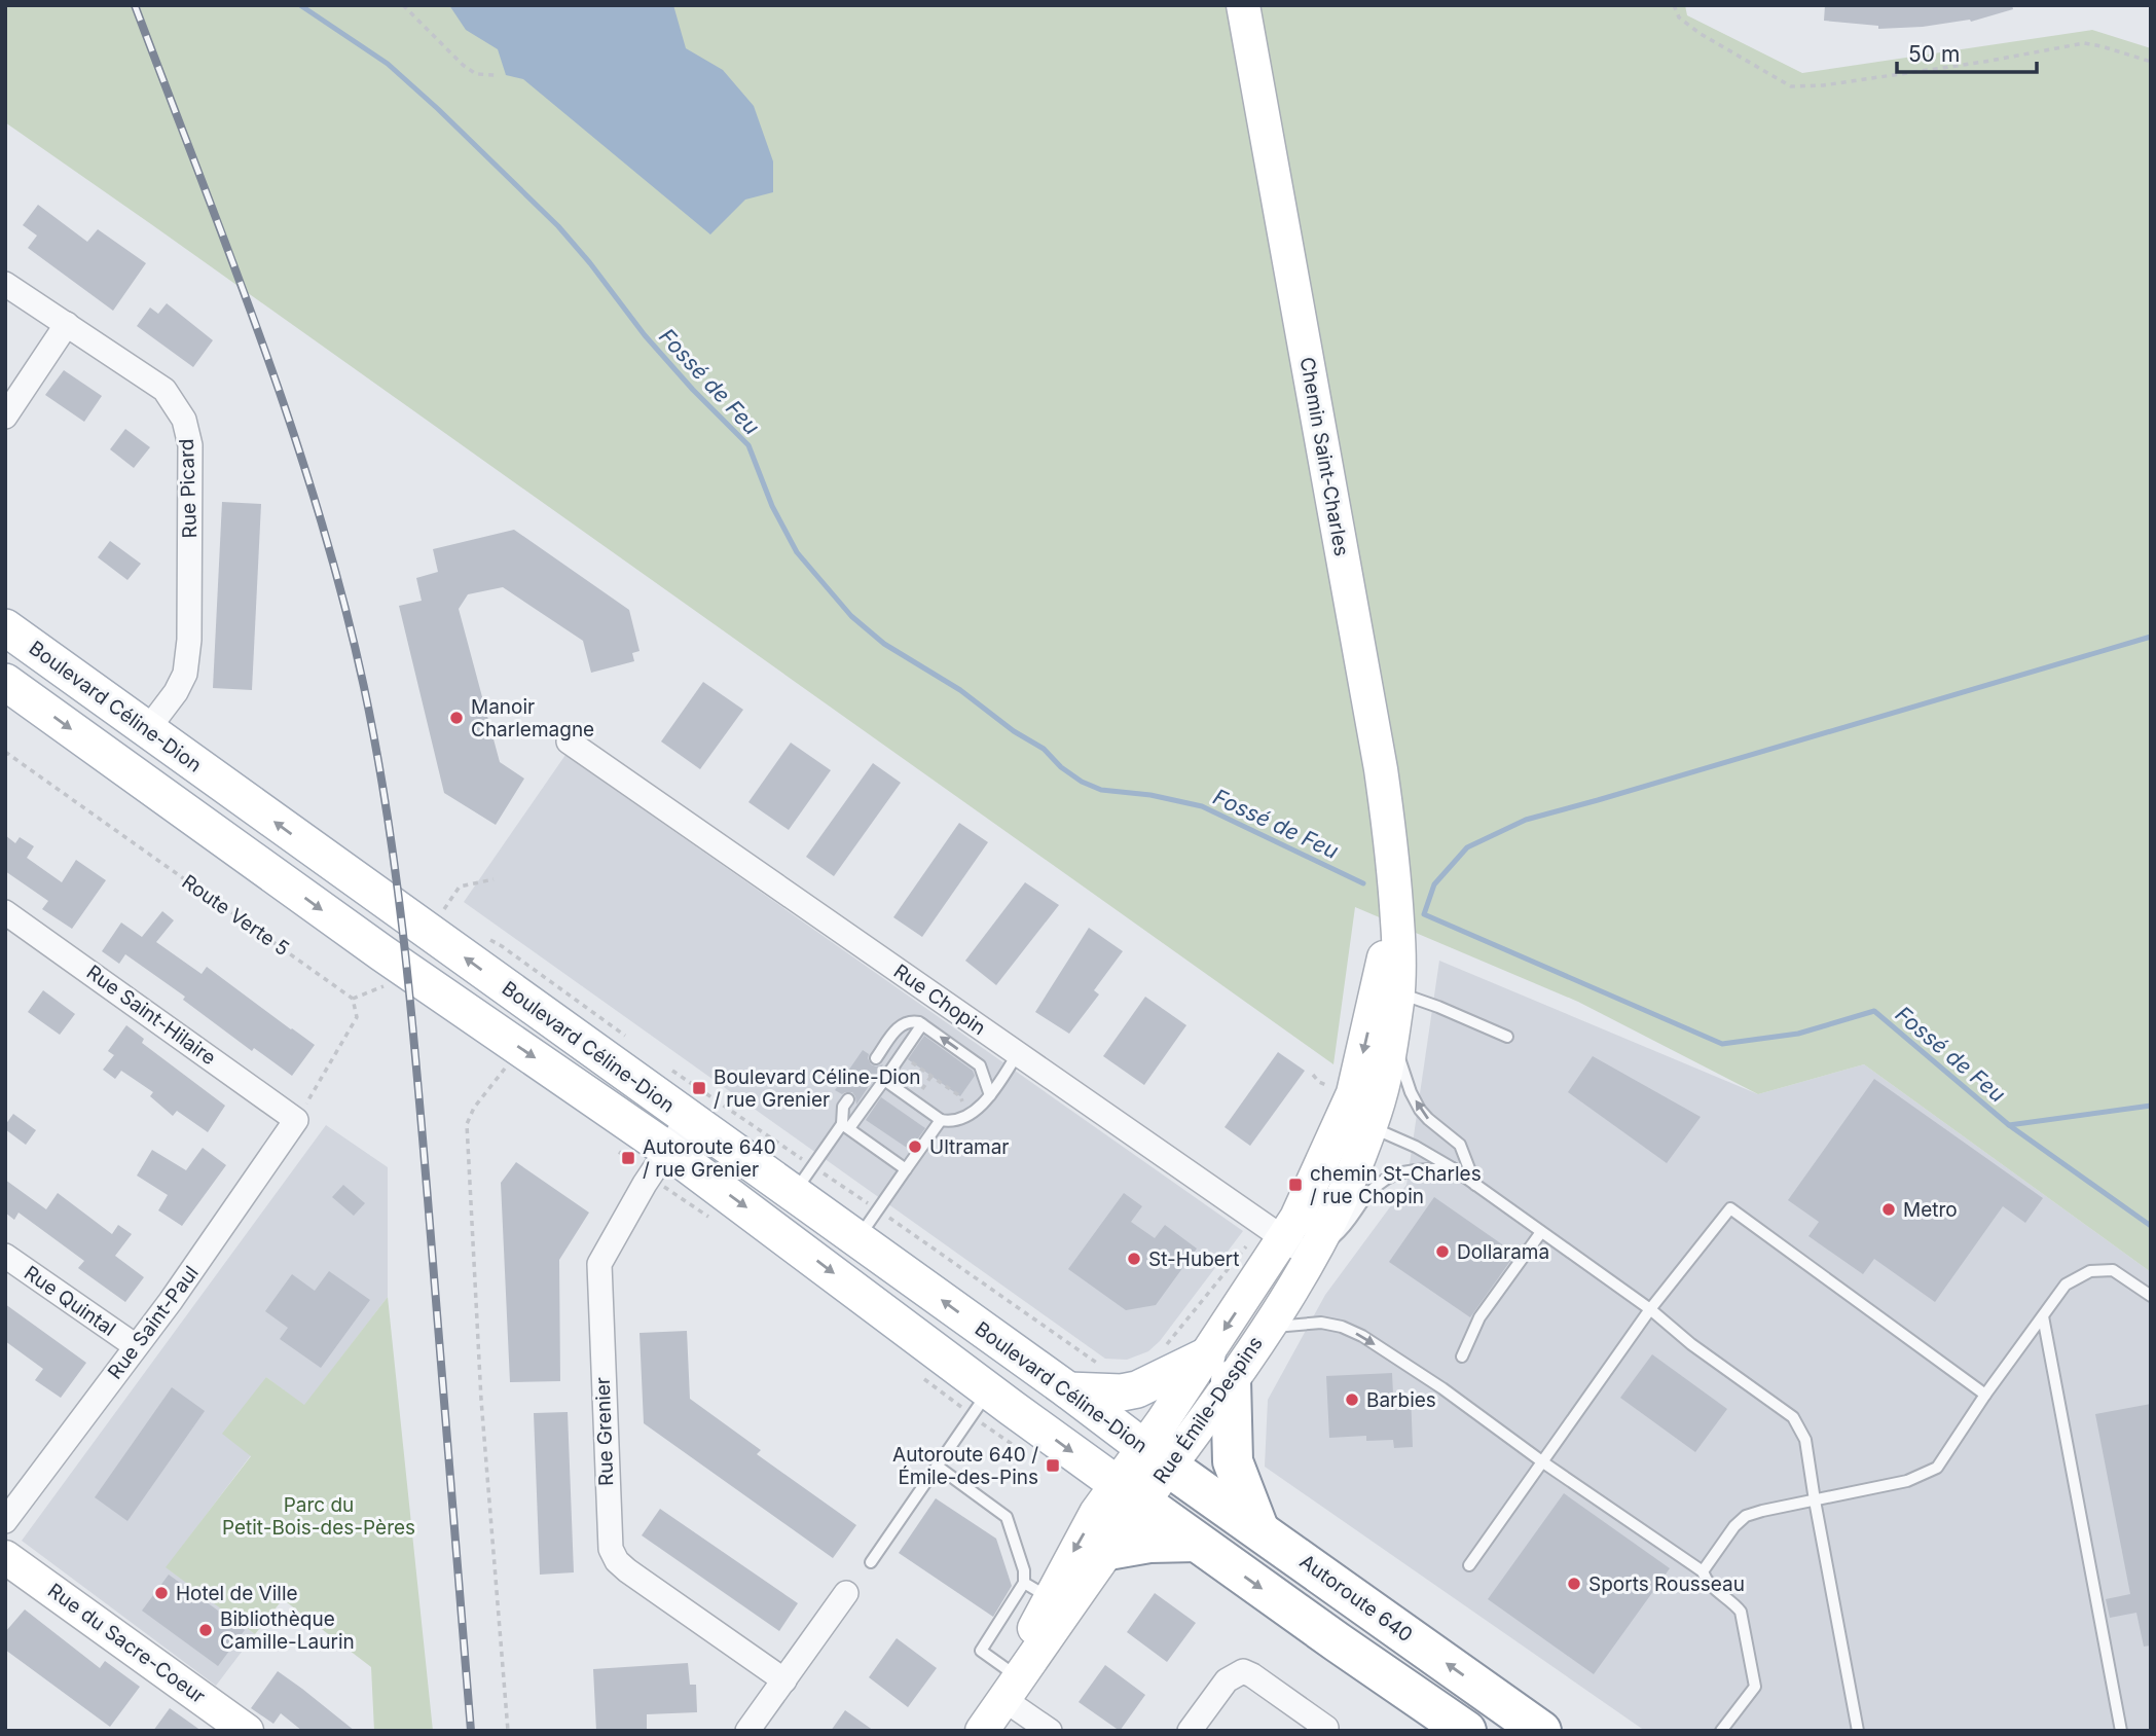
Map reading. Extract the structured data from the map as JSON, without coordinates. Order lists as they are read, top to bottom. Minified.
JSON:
{"streets":{"highway":["Autoroute 640"],"main road":["Chemin Saint-Charles","Boulevard Céline-Dion","Rue Émile-Despins","Rue du Sacre-Coeur"],"street":["Rue Picard","Rue Chopin","Rue Saint-Hilaire","Rue Quintal","Rue Saint-Paul","Rue Grenier"],"path":["Route Verte 5"]},"crossings":[["Chemin Saint-Charles","Rue Émile-Despins"],["Rue Picard","Boulevard Céline-Dion"],["Boulevard Céline-Dion","Rue Émile-Despins"],["Boulevard Céline-Dion","Rue Grenier"],["Boulevard Céline-Dion","Autoroute 640"],["Route Verte 5","Rue Saint-Hilaire"],["Route Verte 5","Rue Saint-Paul"],["Rue Chopin","Rue Émile-Despins"],["Rue Saint-Hilaire","Rue Saint-Paul"],["Rue Quintal","Rue Saint-Paul"],["Rue Émile-Despins","Autoroute 640"]],"water":["Fossé de Feu"],"parks":["Parc du Petit-Bois-des-Pères"],"places":{"other":["Manoir Charlemagne","Ultramar","Metro","Dollarama","St-Hubert","Barbies","Sports Rousseau","Hotel de Ville","Bibliothèque Camille-Laurin"],"transit":["Boulevard Céline-Dion / rue Grenier","Autoroute 640 / rue Grenier","chemin St-Charles / rue Chopin","Autoroute 640 / Émile-des-Pins"]},"scale_bar":"50 m"}
